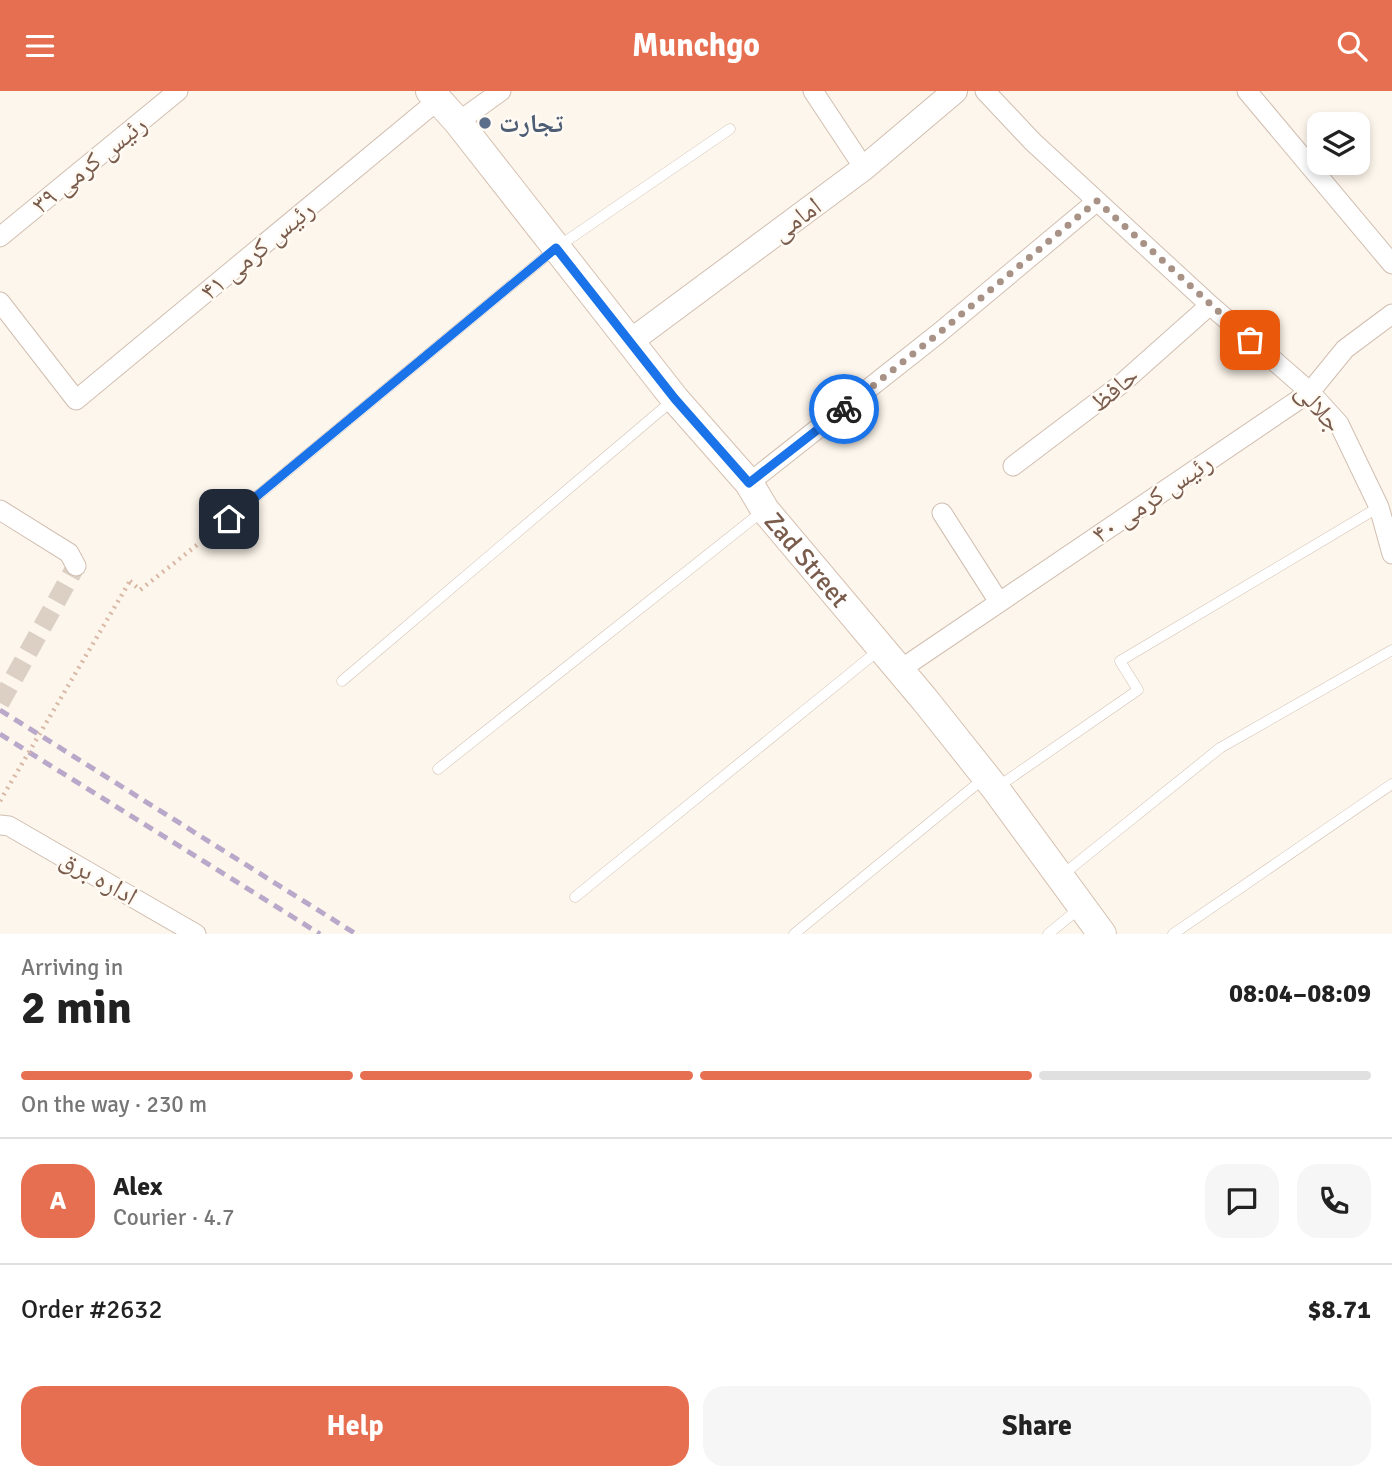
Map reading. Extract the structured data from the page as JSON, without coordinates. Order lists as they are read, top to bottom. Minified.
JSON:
{"streets":{"main road":["Zad Street"],"street":["رئیس کرمی ۳۹","امامی","رئیس کرمی ۴۱","حافظ","جلالی","رئیس کرمی ۴۰","اداره برق"]},"crossings":[["امامی","Zad Street"],["رئیس کرمی ۴۱","Zad Street"],["حافظ","جلالی"],["جلالی","رئیس کرمی ۴۰"],["رئیس کرمی ۴۰","Zad Street"]],"places":["تجارت"],"page":{"header":"Munchgo","heading":["2 min","Arriving in","08:04–08:09"],"panel":["Alex","Courier · 4.7","Order #2632","$8.71"],"bar":"On the way · 230 m","round":"A","buttons":["Help","Share"]}}
